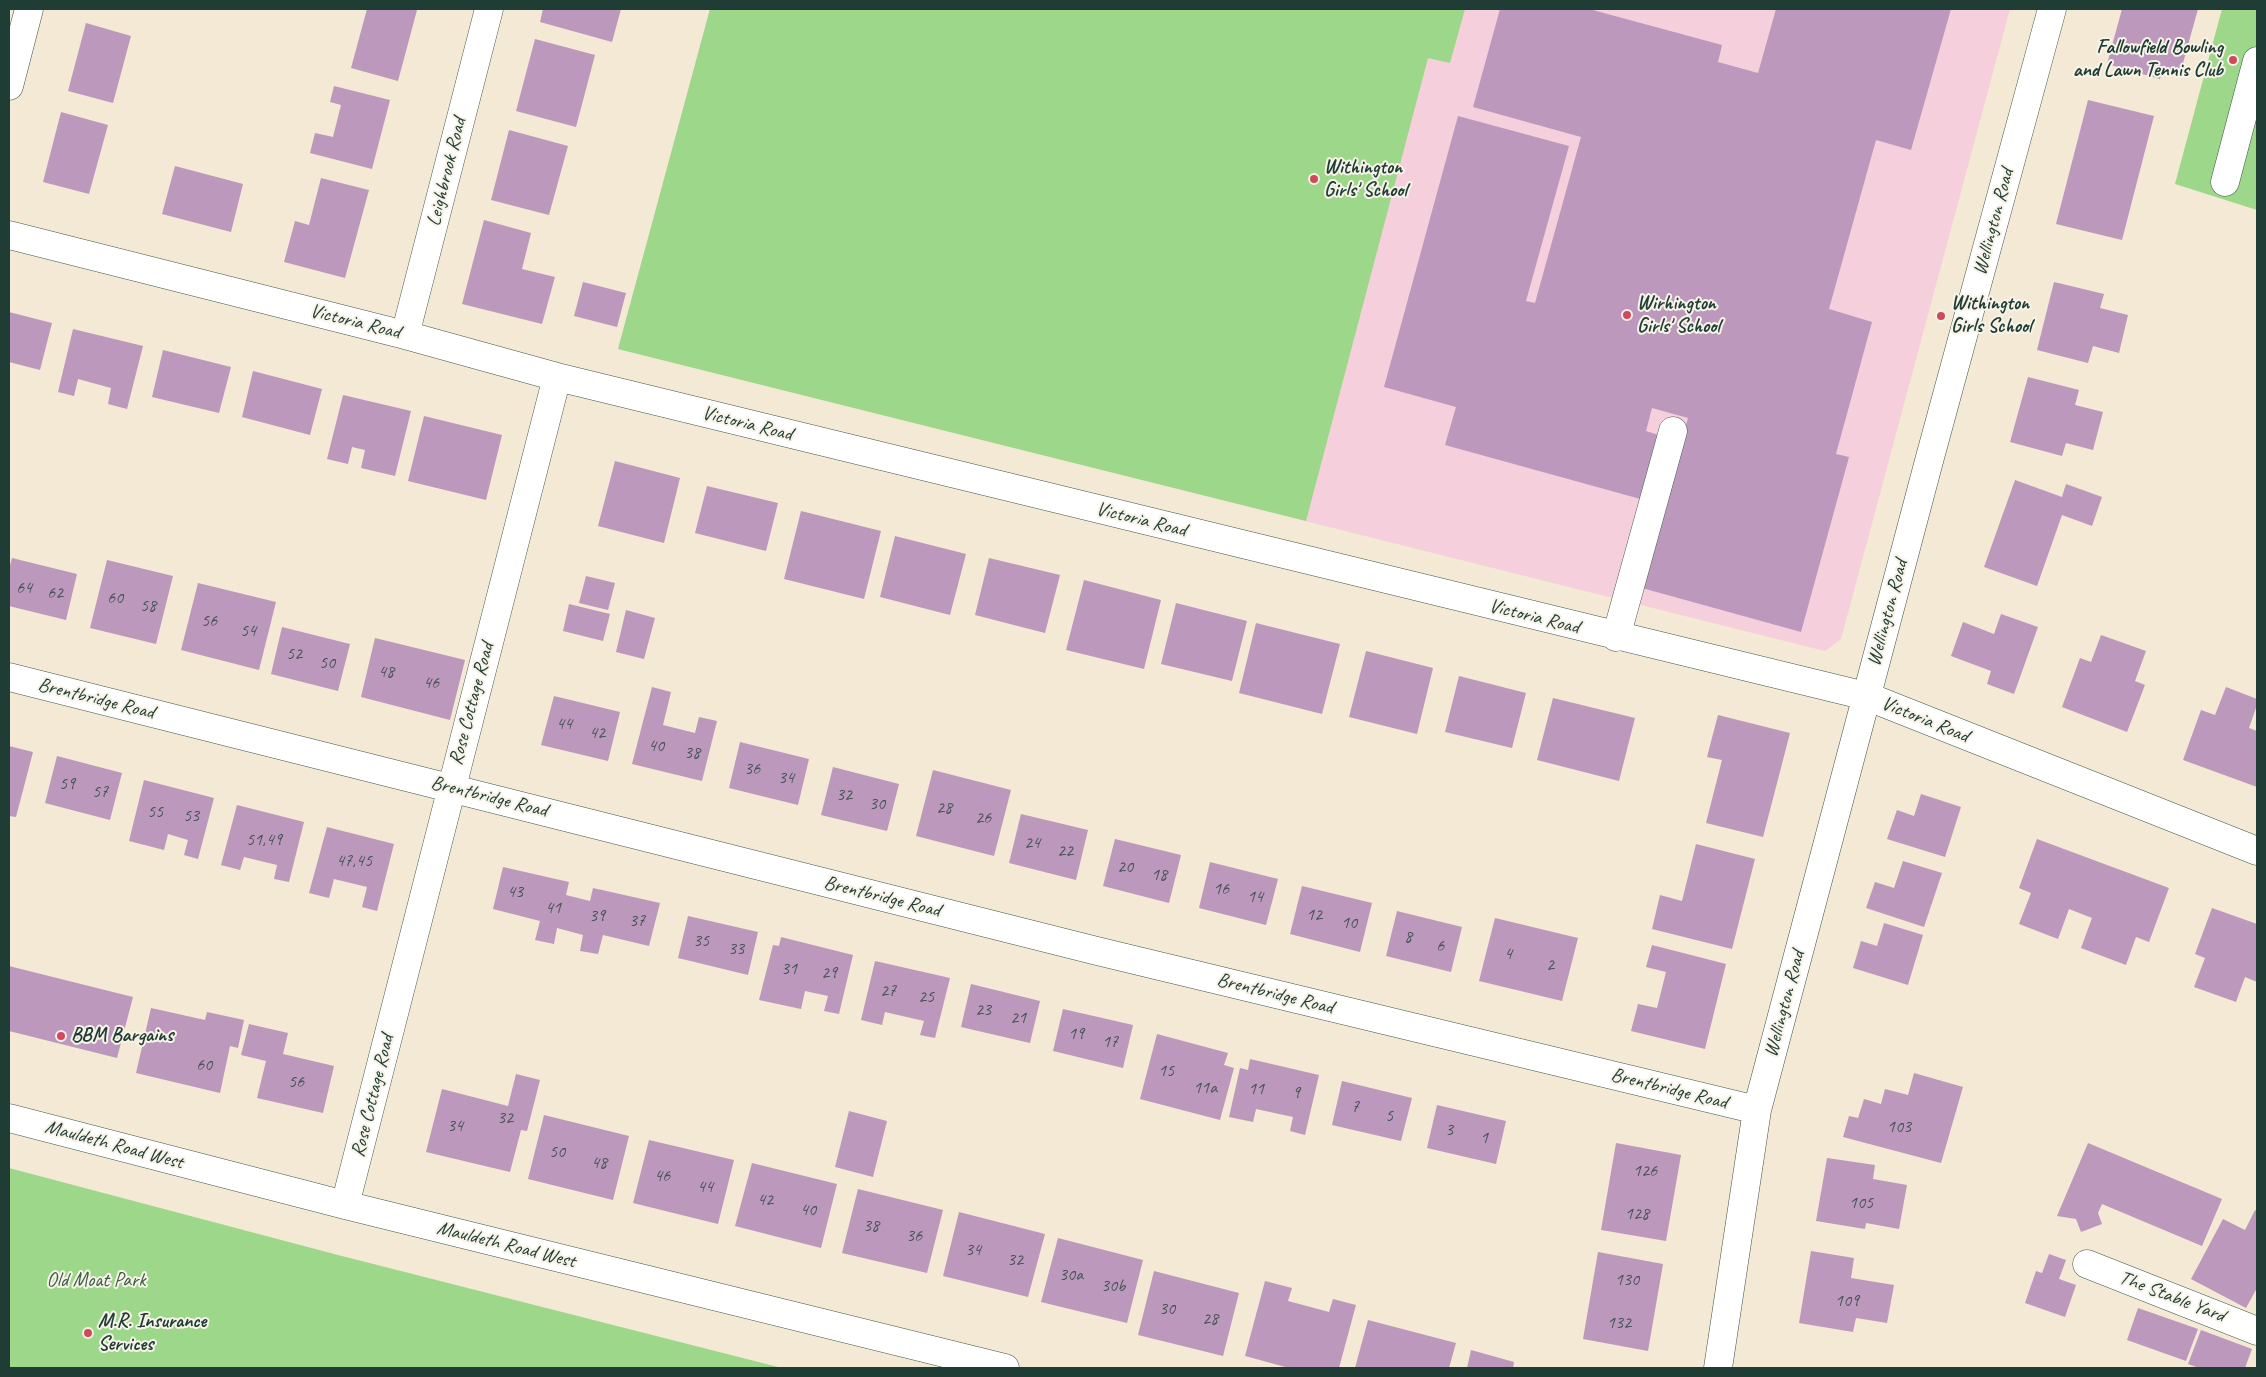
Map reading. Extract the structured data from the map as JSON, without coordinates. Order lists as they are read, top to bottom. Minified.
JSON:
{"streets":{"street":["Leighbrook Road","Wellington Road","Victoria Road","Brentbridge Road","Rose Cottage Road","Mauldeth Road West","The Stable Yard"]},"crossings":[["Leighbrook Road","Victoria Road"],["Wellington Road","Victoria Road"],["Wellington Road","Brentbridge Road"],["Victoria Road","Rose Cottage Road"],["Brentbridge Road","Rose Cottage Road"],["Rose Cottage Road","Mauldeth Road West"]],"parks":["Old Moat Park"],"places":["Fallowfield Bowling and Lawn Tennis Club","Withington Girls' School","Wirhington Girls' School","Withington Girls School","BBM Bargains","M.R. Insurance Services"],"house_numbers":["64","62","60","58","56","54","52","50","48","46","44","42","40","38","36","34","59","57","32","30","28","55","53","26","51,49","24","22","47,45","20","18","16","43","14","41","12","39","37","10","8","35","6","33","4","2","31","29","27","25","23","21","19","17","60","15","56","11a","11","9","7","5","32","34","103","3","1","50","48","126","46","44","42","105","40","128","38","36","34","32","30a","130","30b","109","30","28","132"]}
